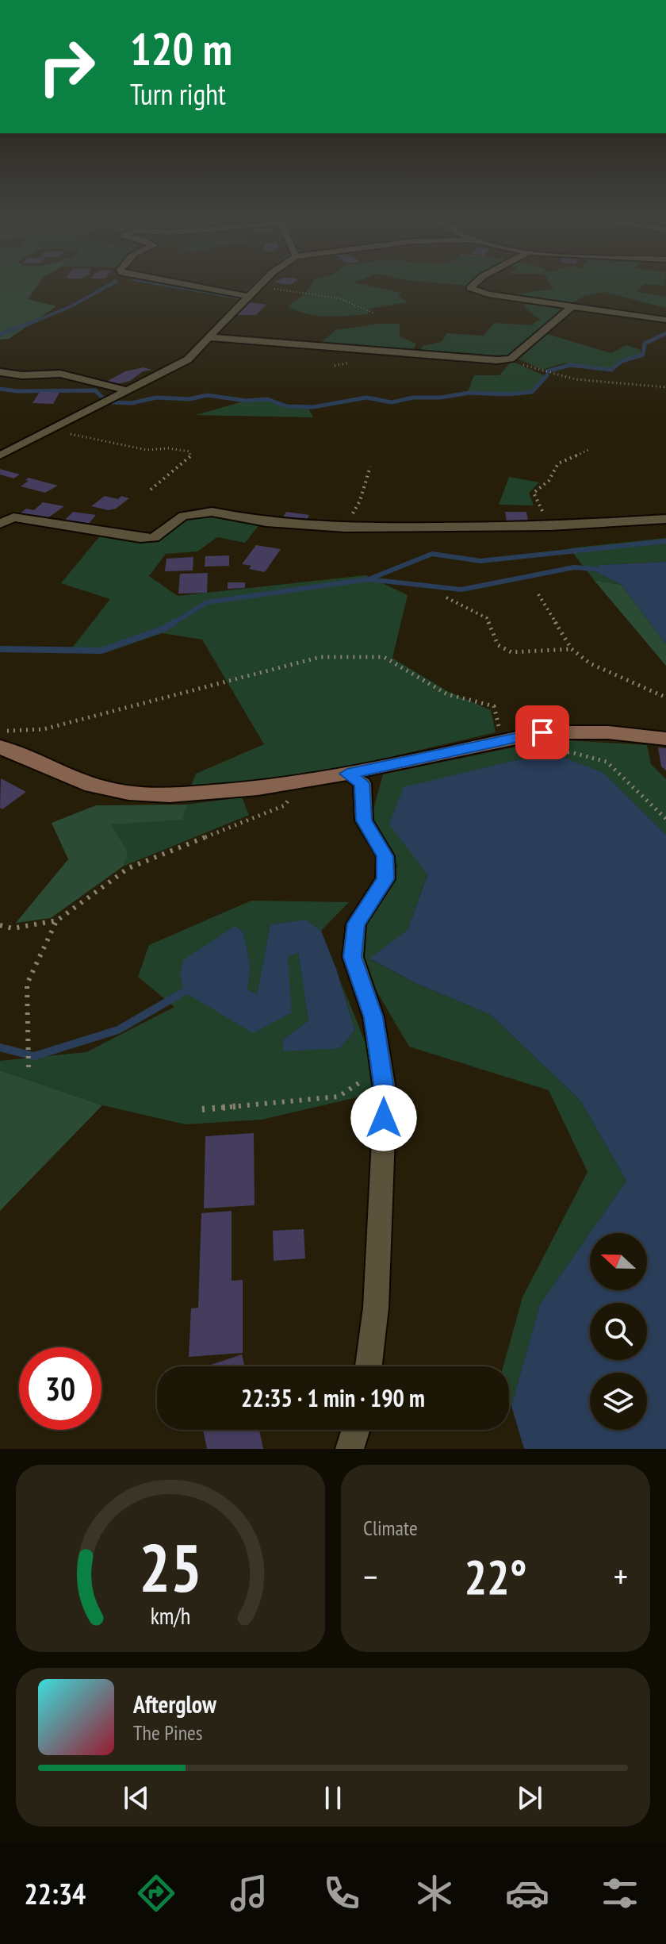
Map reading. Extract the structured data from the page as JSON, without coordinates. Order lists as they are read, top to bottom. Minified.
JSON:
{"north":"left","page":{"turn":["120 m","Turn right"],"limit":"30","trip":"22:35 · 1 min · 190 m","tile":"Climate","heat":["−","22°","+"],"song":["Afterglow","The Pines"],"tabs":"22:34","gauge":["25","km/h"]}}
